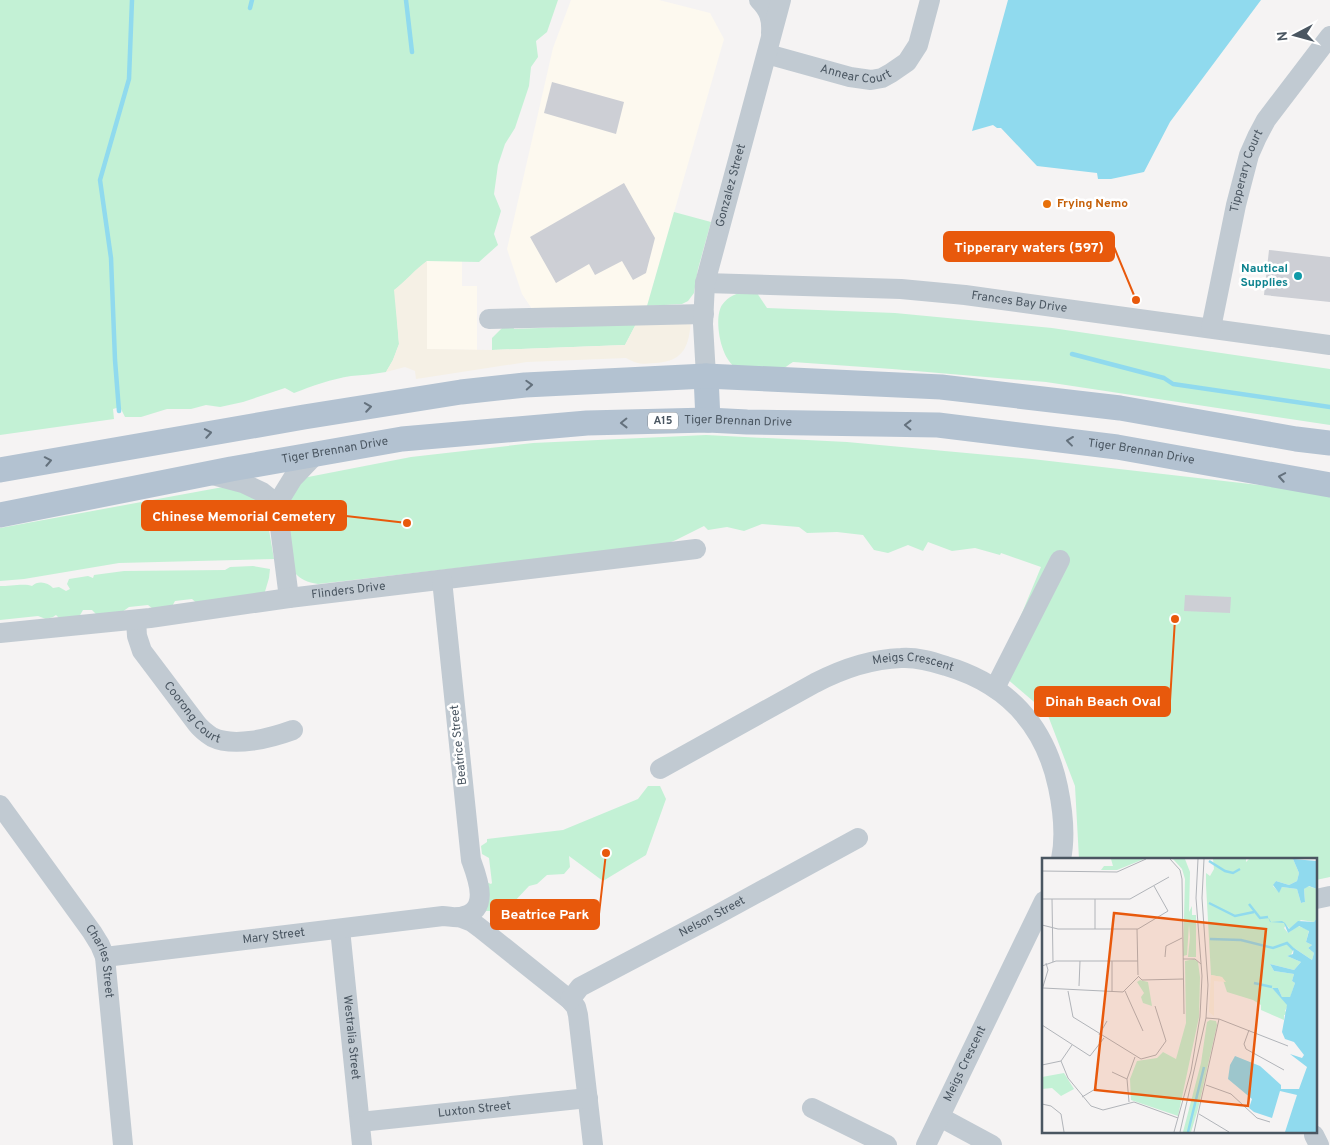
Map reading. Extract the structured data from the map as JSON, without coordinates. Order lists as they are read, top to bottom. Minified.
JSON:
{"streets":{"main road":["A15","Tiger Brennan Drive"],"street":["Annear Court","Tipperary Court","Gonzalez Street","Frances Bay Drive","Flinders Drive","Meigs Crescent","Coorong Court","Beatrice Street","Nelson Street","Mary Street","Charles Street","Westralia Street","Luxton Street"]},"crossings":[["Annear Court","Gonzalez Street"],["Tipperary Court","Frances Bay Drive"],["Gonzalez Street","Frances Bay Drive"],["Flinders Drive","Coorong Court"],["Flinders Drive","Beatrice Street"],["Beatrice Street","Mary Street"],["Mary Street","Charles Street"],["Mary Street","Westralia Street"],["Westralia Street","Luxton Street"]],"places":["Frying Nemo","Nautical Supplies","Tipperary waters (597)","Chinese Memorial Cemetery","Dinah Beach Oval","Beatrice Park"],"north":"left"}
